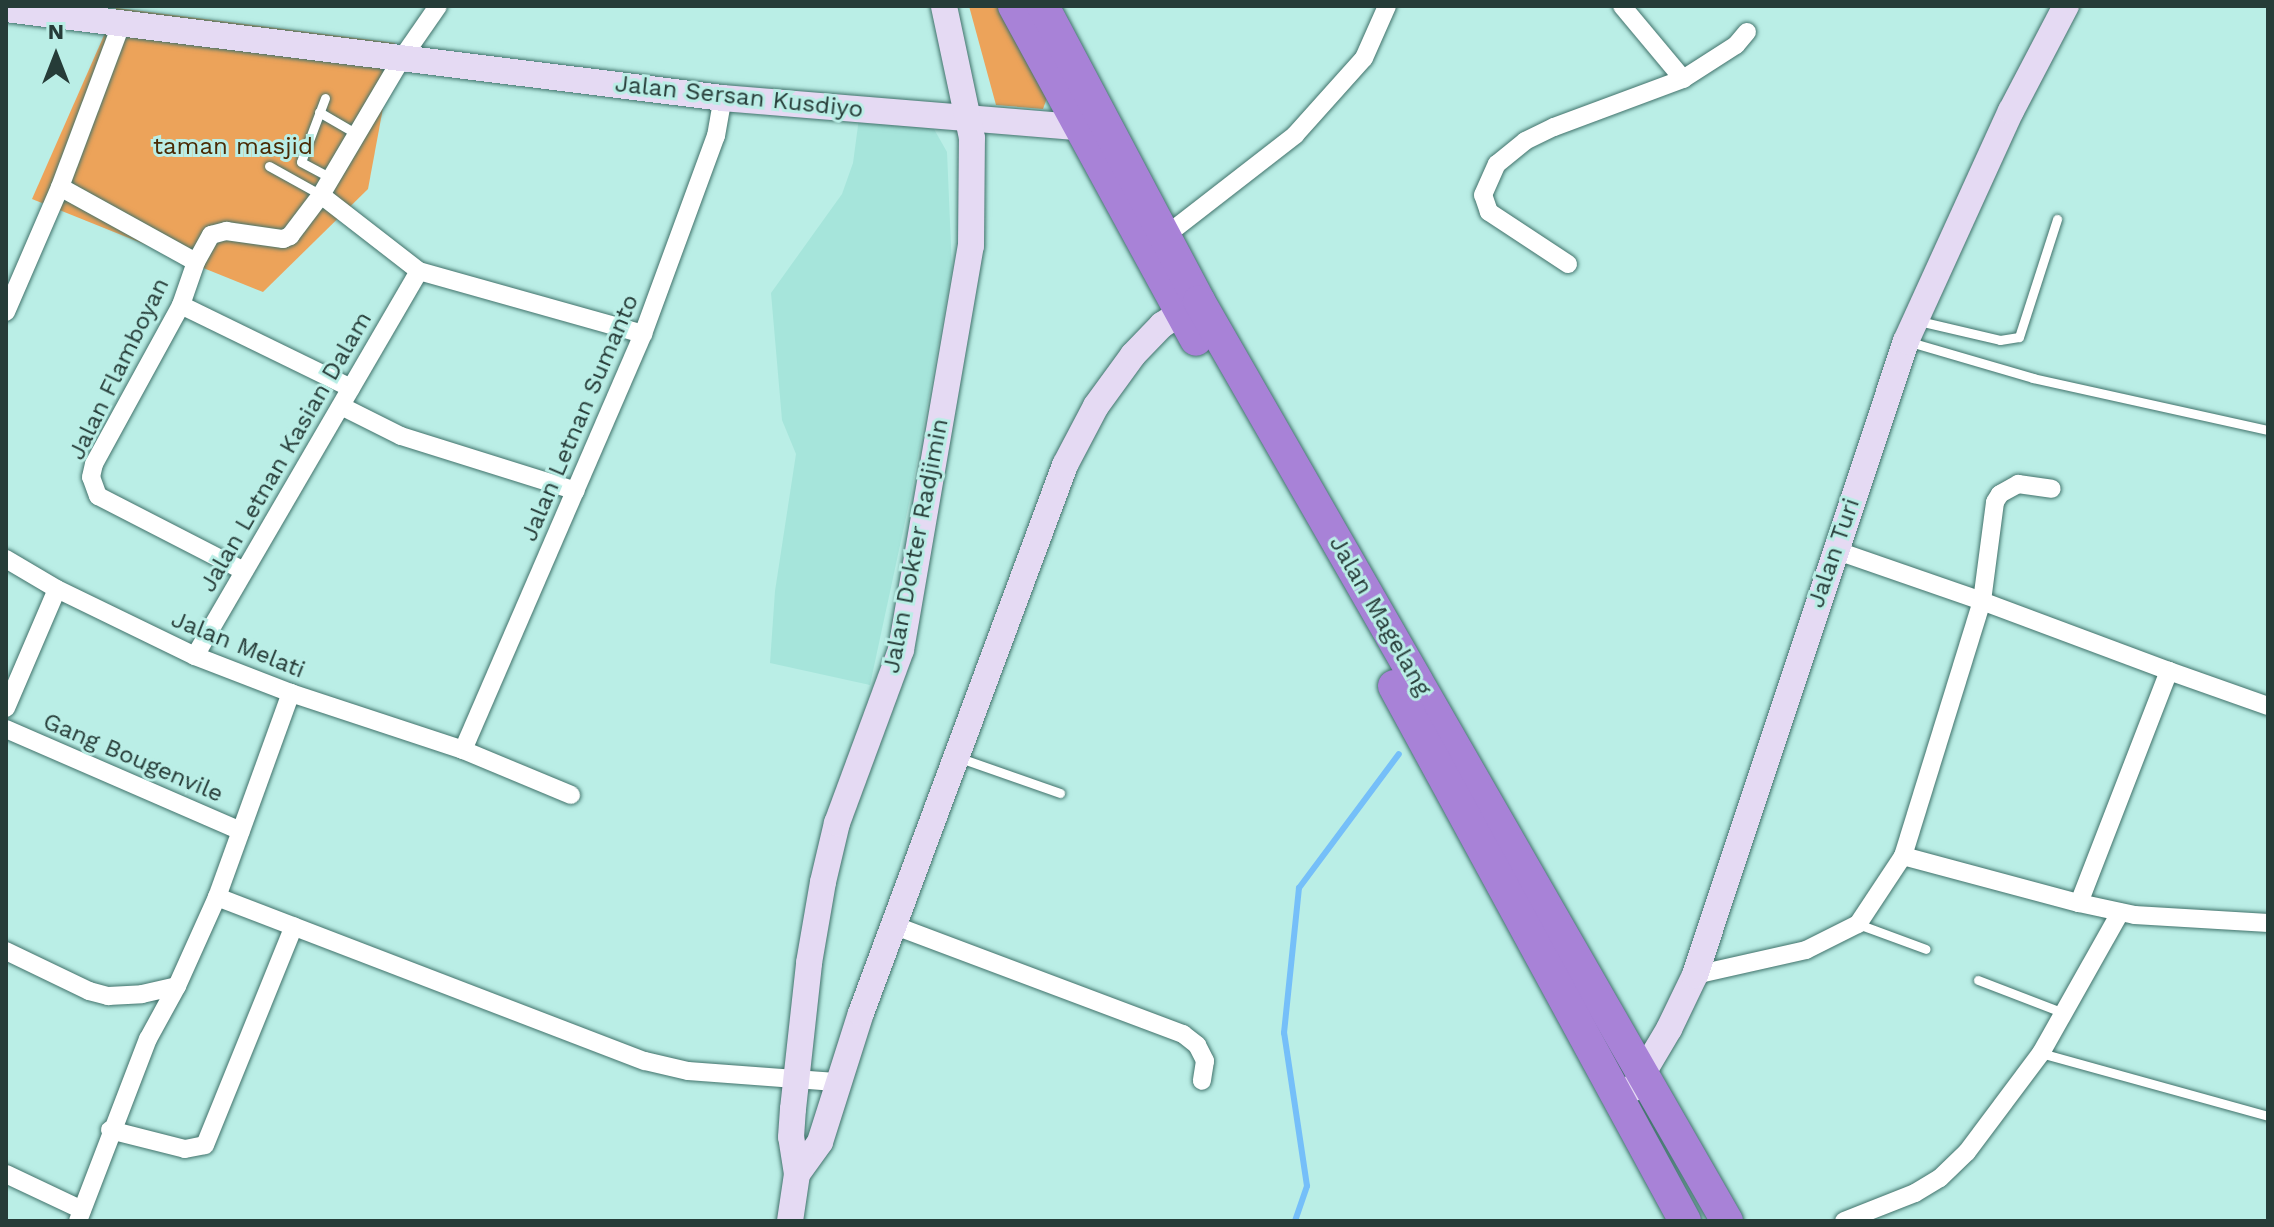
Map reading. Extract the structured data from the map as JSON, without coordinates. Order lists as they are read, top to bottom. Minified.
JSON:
{"streets":{"highway":["Jalan Magelang"],"main road":["Jalan Sersan Kusdiyo","Jalan Dokter Radjimin","Jalan Turi"],"street":["Jalan Flamboyan","Jalan Letnan Sumanto","Jalan Letnan Kasian Dalam","Jalan Melati","Gang Bougenvile"]},"crossings":[["Jalan Sersan Kusdiyo","Jalan Flamboyan"],["Jalan Sersan Kusdiyo","Jalan Letnan Sumanto"],["Jalan Sersan Kusdiyo","Jalan Dokter Radjimin"],["Jalan Sersan Kusdiyo","Jalan Magelang"],["Jalan Flamboyan","Jalan Letnan Kasian Dalam"],["Jalan Letnan Sumanto","Jalan Melati"],["Jalan Letnan Kasian Dalam","Jalan Melati"],["Jalan Dokter Radjimin","Jalan Magelang"],["Jalan Turi","Jalan Magelang"]],"parks":["taman masjid"],"north":"top"}
